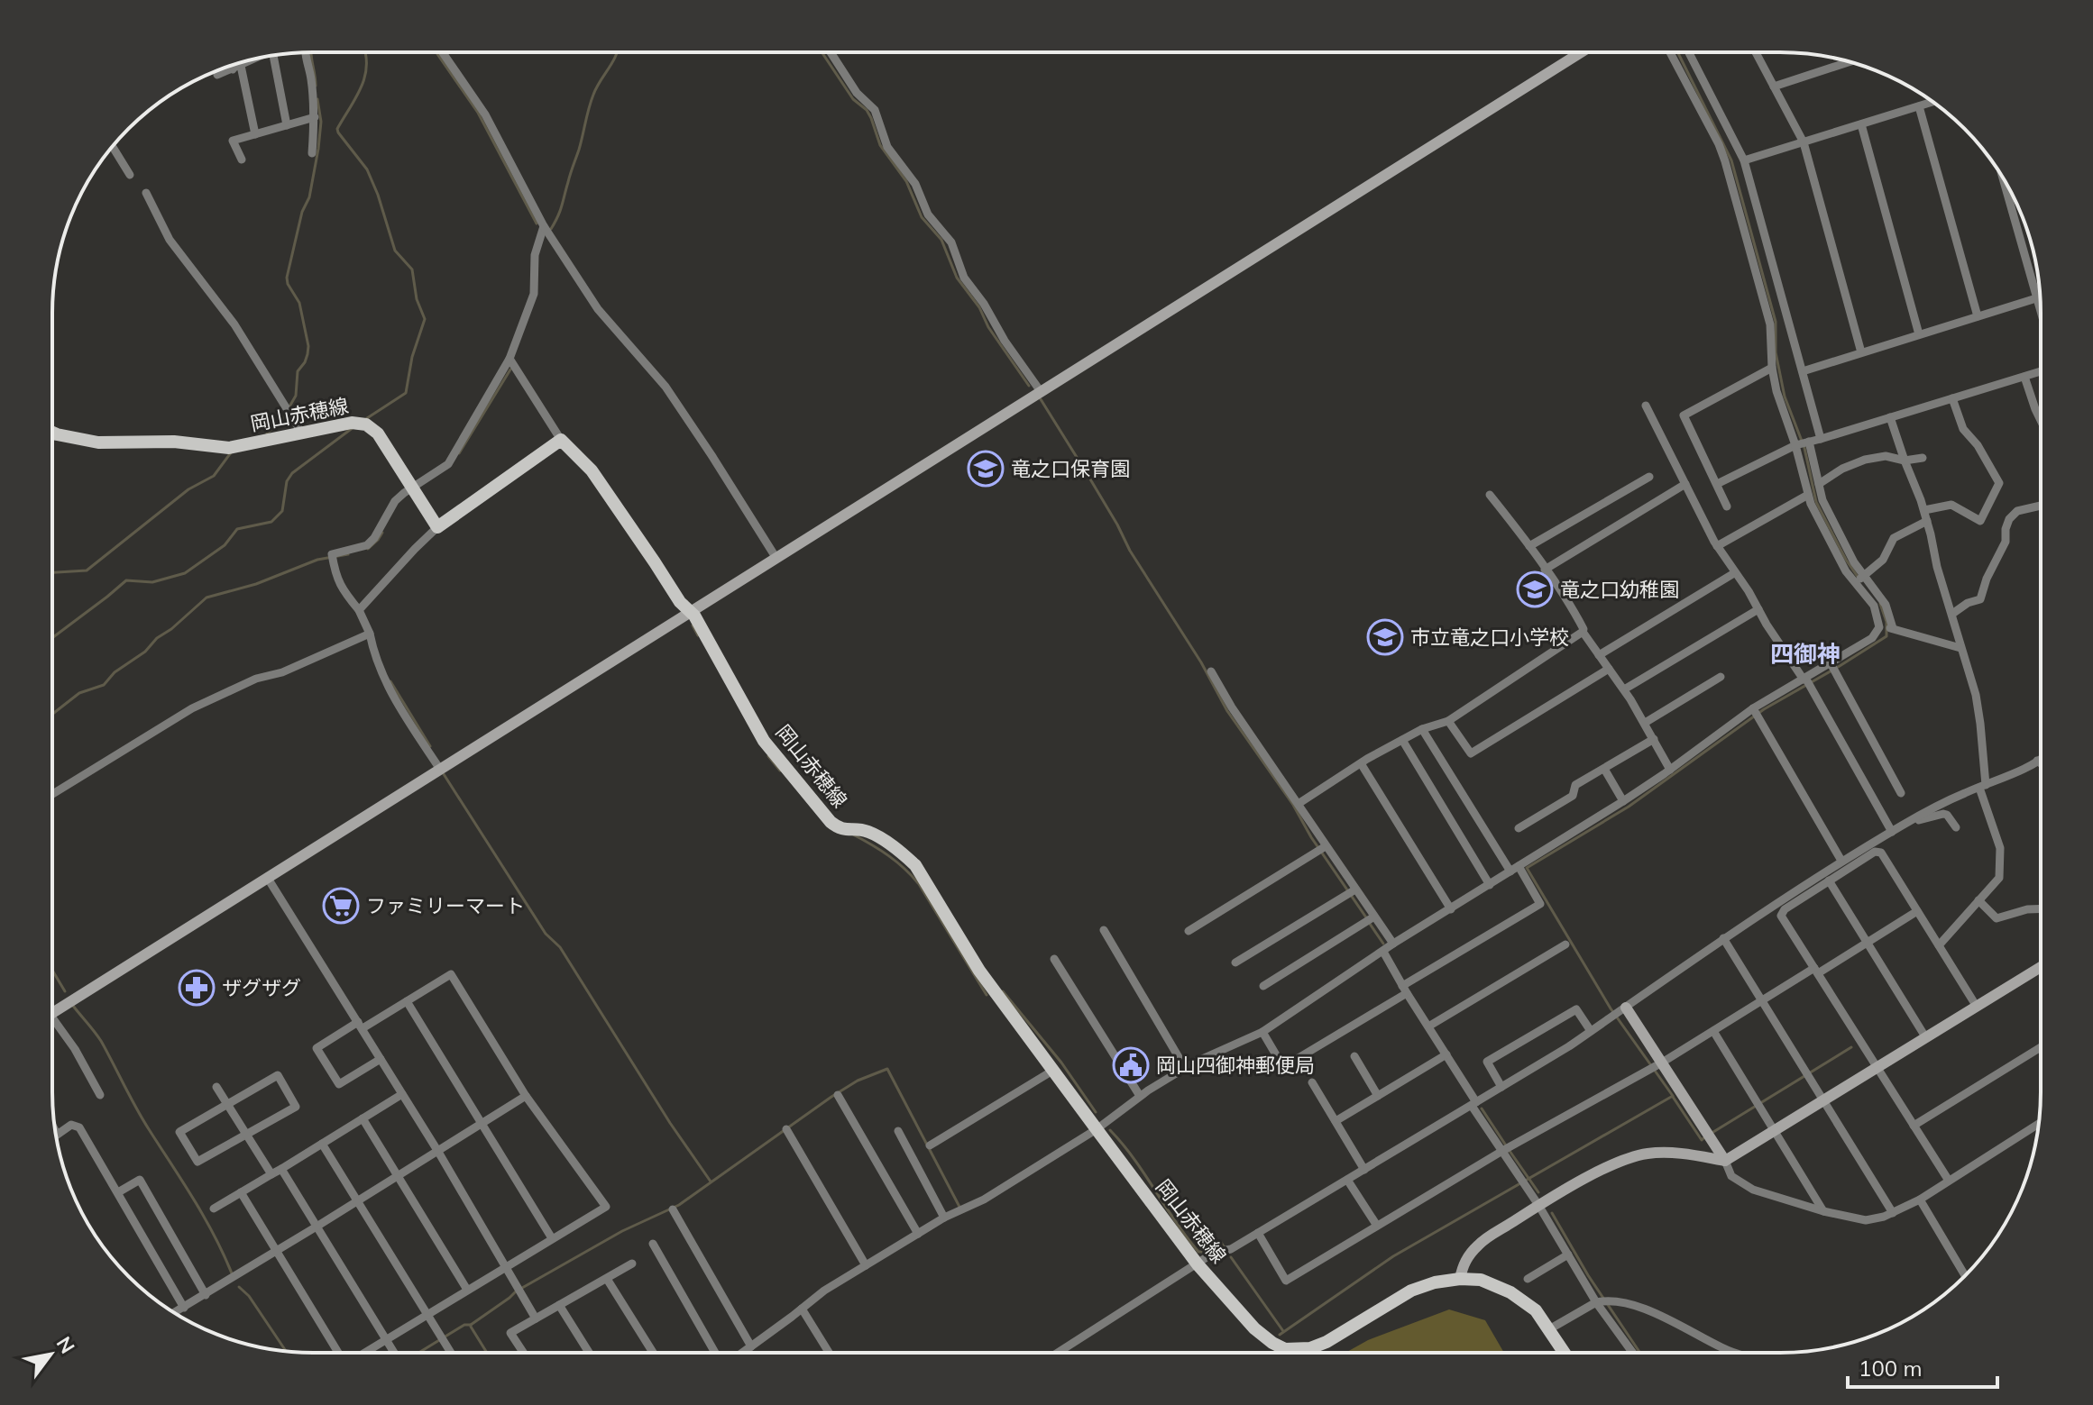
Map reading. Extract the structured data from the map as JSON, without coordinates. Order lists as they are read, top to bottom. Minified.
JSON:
{"streets":{"main road":["岡山赤穂線"]},"districts":["四御神"],"places":{"school or university":["竜之口保育園","竜之口幼稚園","市立竜之口小学校"],"supermarket":["ファミリーマート"],"pharmacy":["ザグザグ"],"public building":["岡山四御神郵便局"]},"scale_bar":"100 m","north":"top right"}
